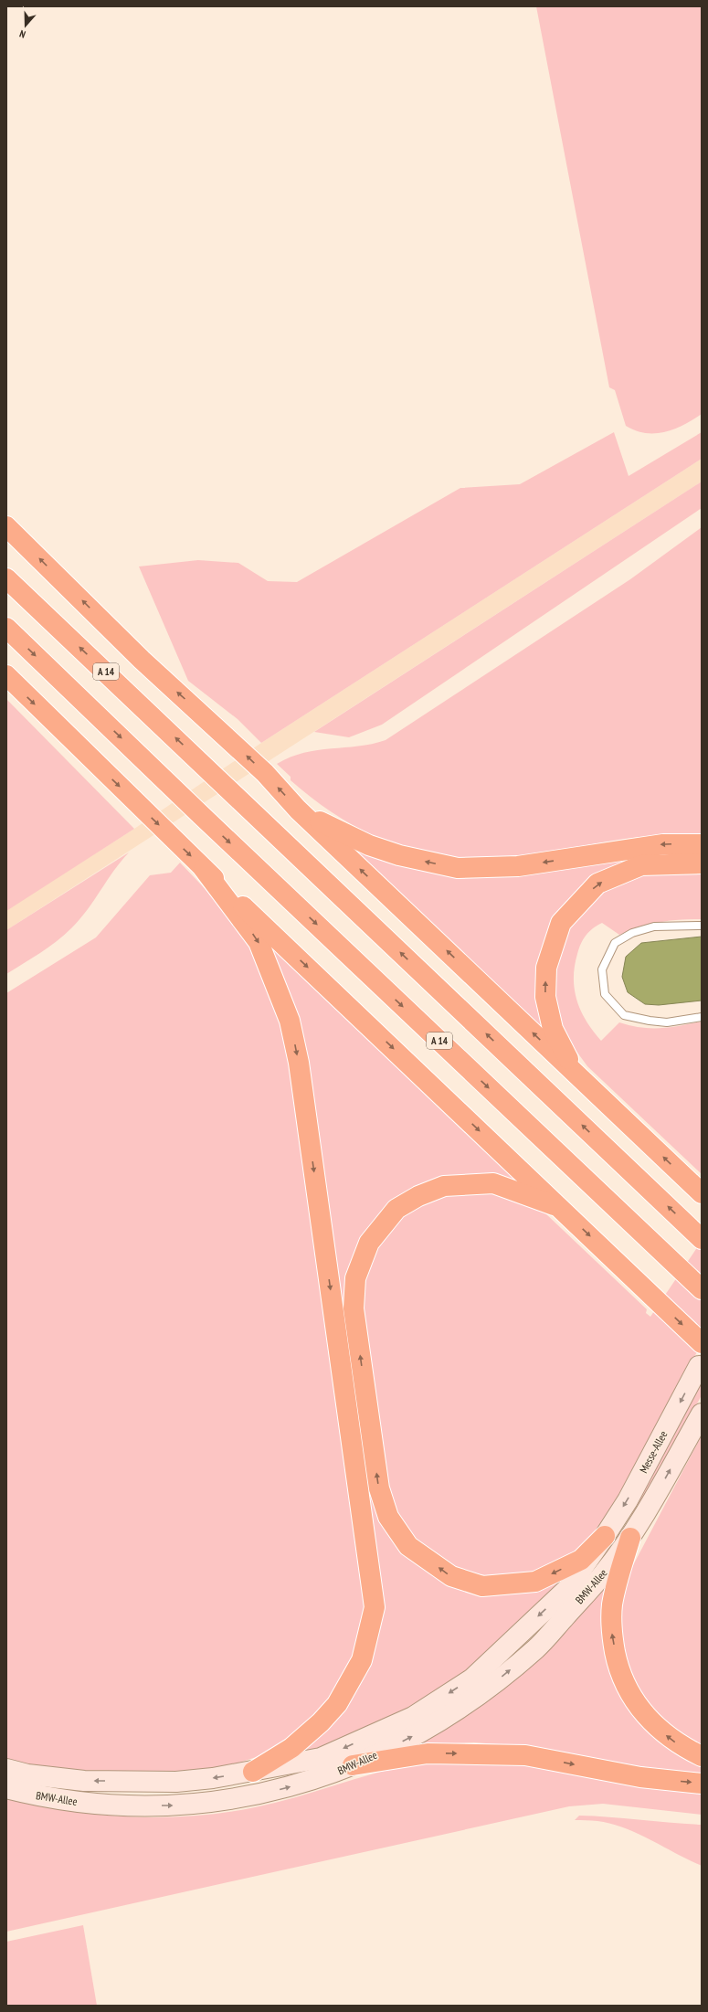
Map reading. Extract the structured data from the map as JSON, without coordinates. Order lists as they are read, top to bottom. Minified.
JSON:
{"streets":{"highway":["A 14"],"main road":["Messe-Allee","BMW-Allee"]},"crossings":[["Messe-Allee","BMW-Allee"]],"north":"bottom"}
